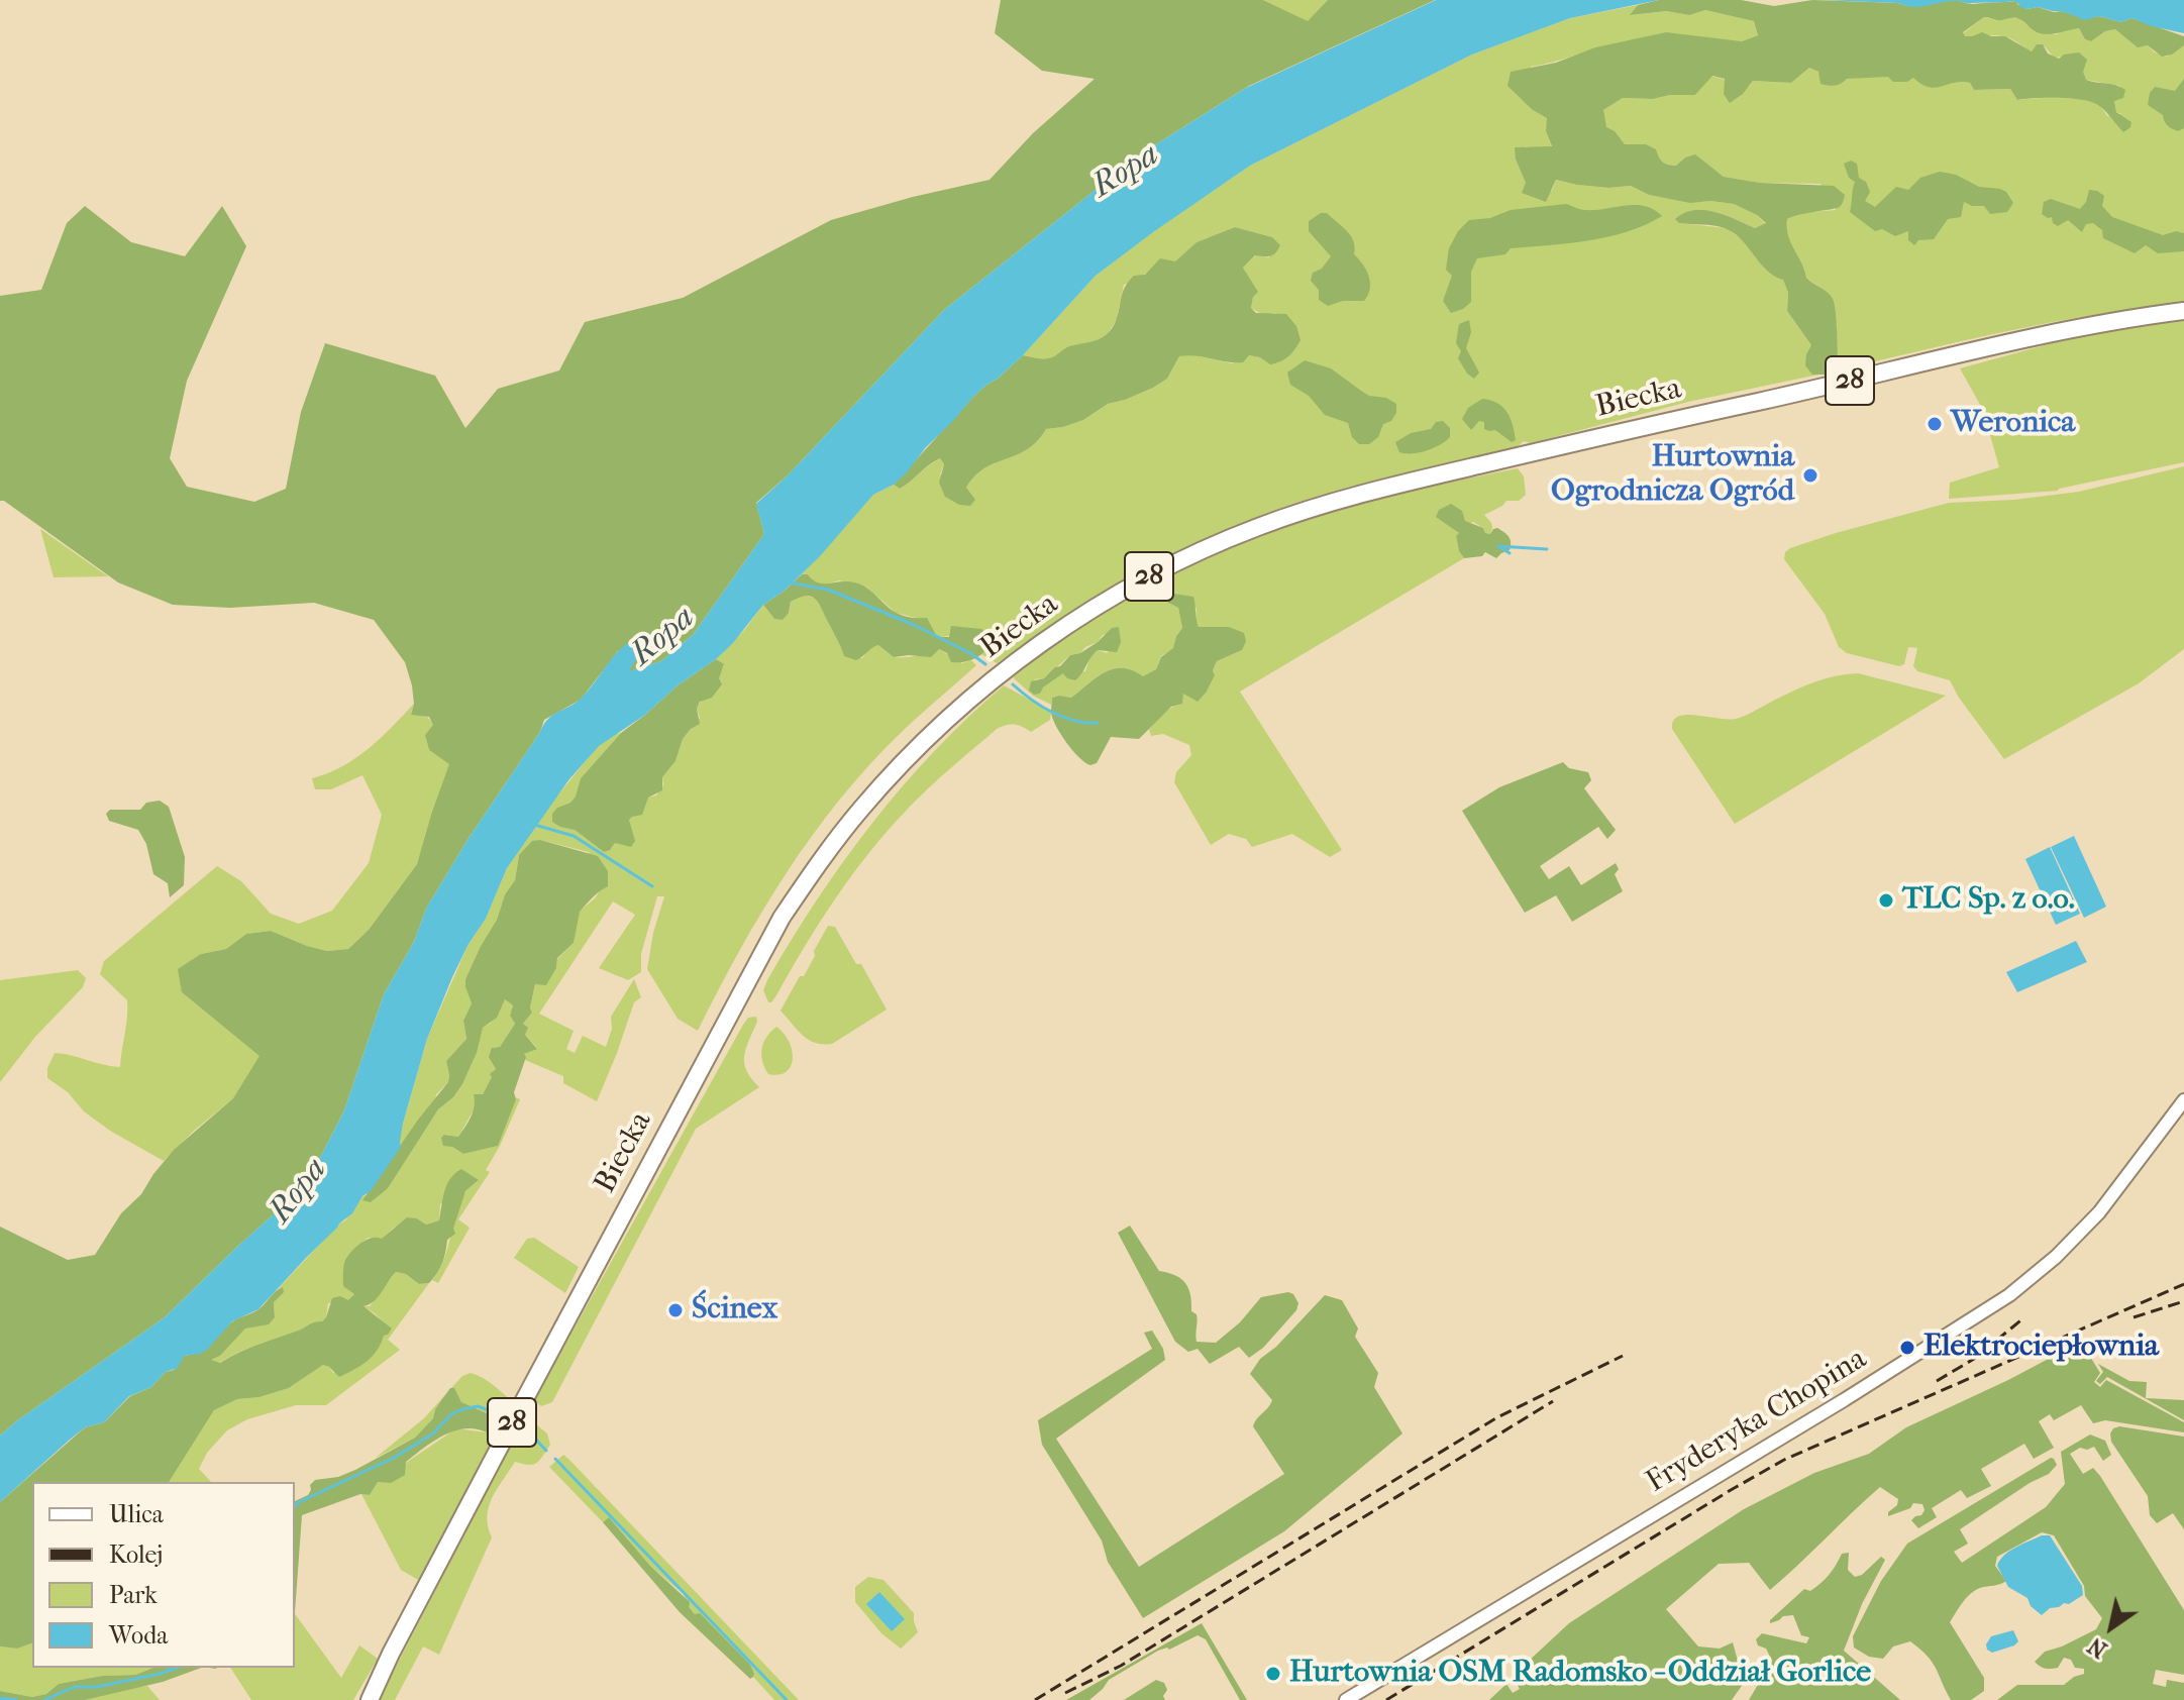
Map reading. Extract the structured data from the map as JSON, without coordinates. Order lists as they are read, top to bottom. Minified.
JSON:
{"streets":{"main road":["28","Biecka"],"street":["Fryderyka Chopina"]},"water":["Ropa"],"places":["Weronica","Hurtownia Ogrodnicza Ogród","TLC Sp. z o.o.","Ścinex","Elektrociepłownia","Hurtownia OSM Radomsko - Oddział Gorlice"],"legend":["Ulica","Kolej","Park","Woda"],"north":"bottom left"}
